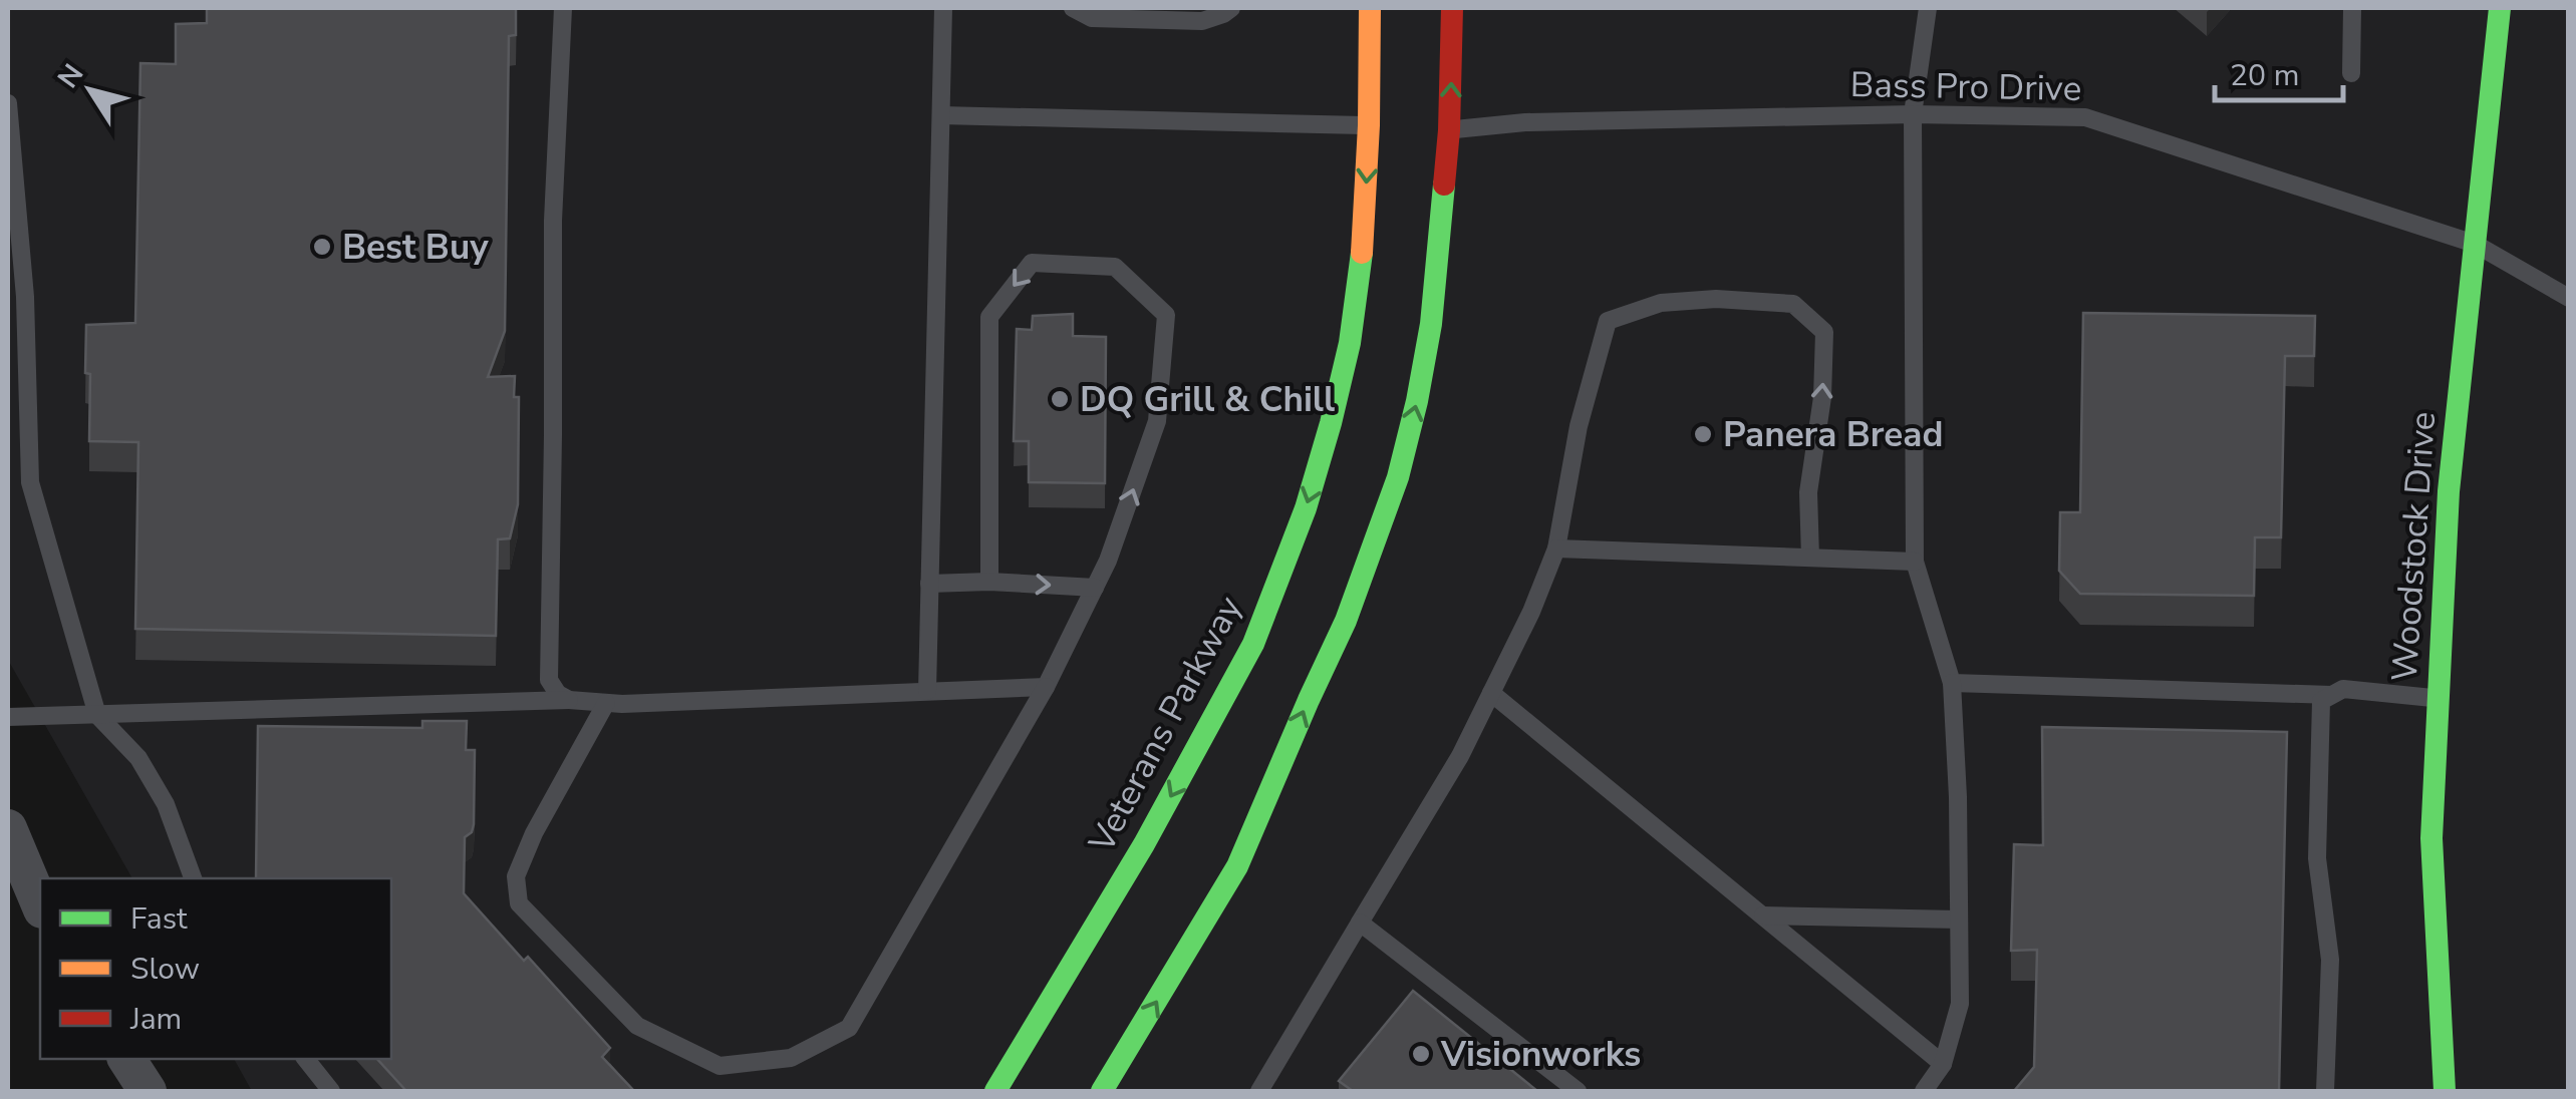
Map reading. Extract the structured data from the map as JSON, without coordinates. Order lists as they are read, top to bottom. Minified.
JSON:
{"streets":{"main road":["Woodstock Drive","Veterans Parkway"],"lane":["Bass Pro Drive"]},"crossings":[["Bass Pro Drive","Woodstock Drive"]],"places":["Best Buy","DQ Grill & Chill","Panera Bread","Visionworks"],"legend":["Fast","Slow","Jam"],"scale_bar":"20 m","north":"top left"}
